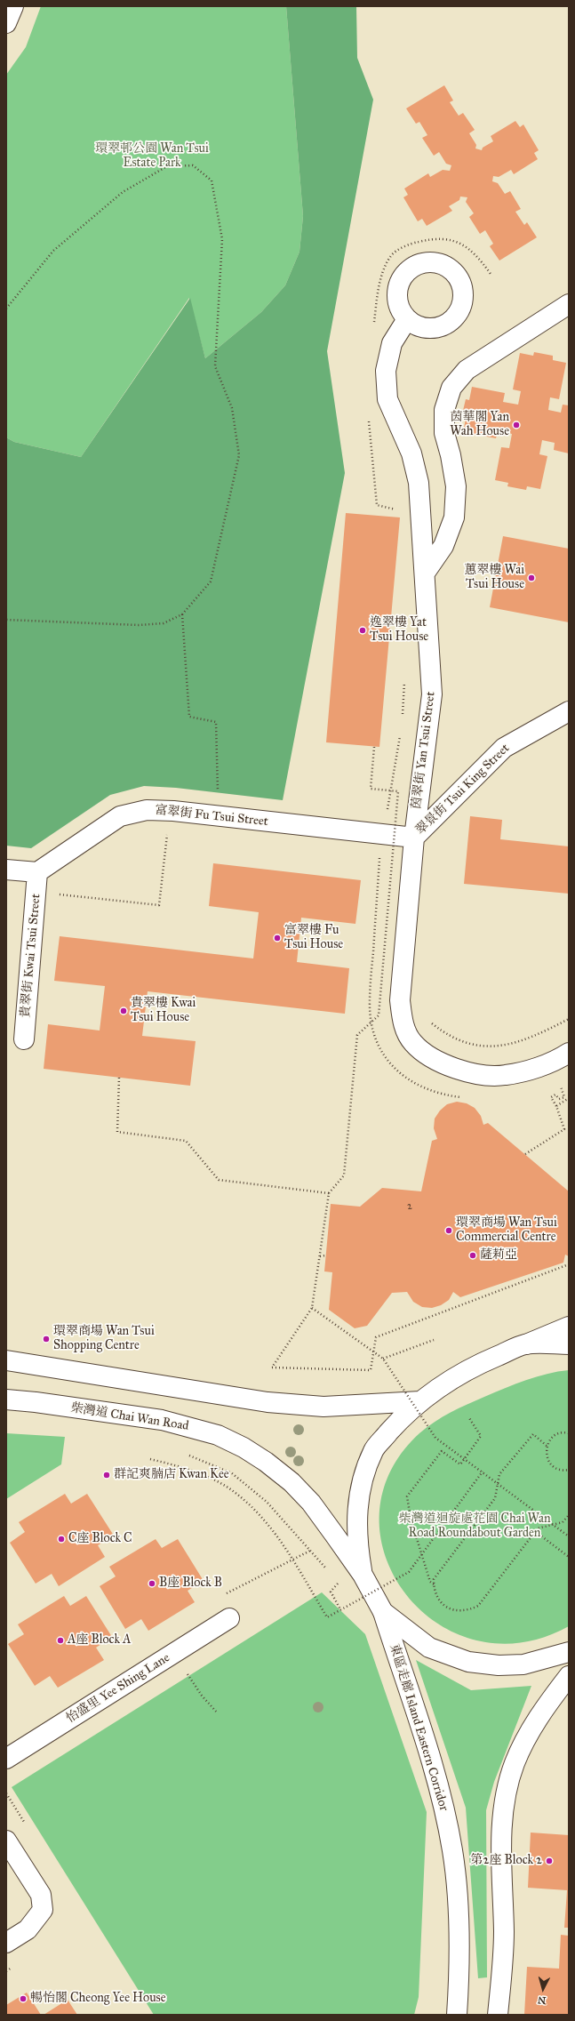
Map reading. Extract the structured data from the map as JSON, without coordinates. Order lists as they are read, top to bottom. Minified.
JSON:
{"streets":{"main road":["茵翠街 Yan Tsui Street","翠景街 Tsui King Street","富翠街 Fu Tsui Street","貴翠街 Kwai Tsui Street","柴灣道 Chai Wan Road","怡盛里 Yee Shing Lane","東區走廊 Island Eastern Corridor"]},"crossings":[["茵翠街 Yan Tsui Street","翠景街 Tsui King Street"],["茵翠街 Yan Tsui Street","富翠街 Fu Tsui Street"],["翠景街 Tsui King Street","富翠街 Fu Tsui Street"],["富翠街 Fu Tsui Street","貴翠街 Kwai Tsui Street"],["柴灣道 Chai Wan Road","東區走廊 Island Eastern Corridor"]],"parks":["環翠邨公園 Wan Tsui Estate Park","柴灣道迴旋處花園 Chai Wan Road Roundabout Garden"],"places":["茵華閣 Yan Wah House","蕙翠樓 Wai Tsui House","逸翠樓 Yat Tsui House","富翠樓 Fu Tsui House","貴翠樓 Kwai Tsui House","環翠商場 Wan Tsui Commercial Centre","薩莉亞","環翠商場 Wan Tsui Shopping Centre","群記爽腩店 Kwan Kee","C座 Block C","B座 Block B","A座 Block A","第2座 Block 2","暢怡閣 Cheong Yee House"],"house_numbers":["2"],"north":"bottom"}
